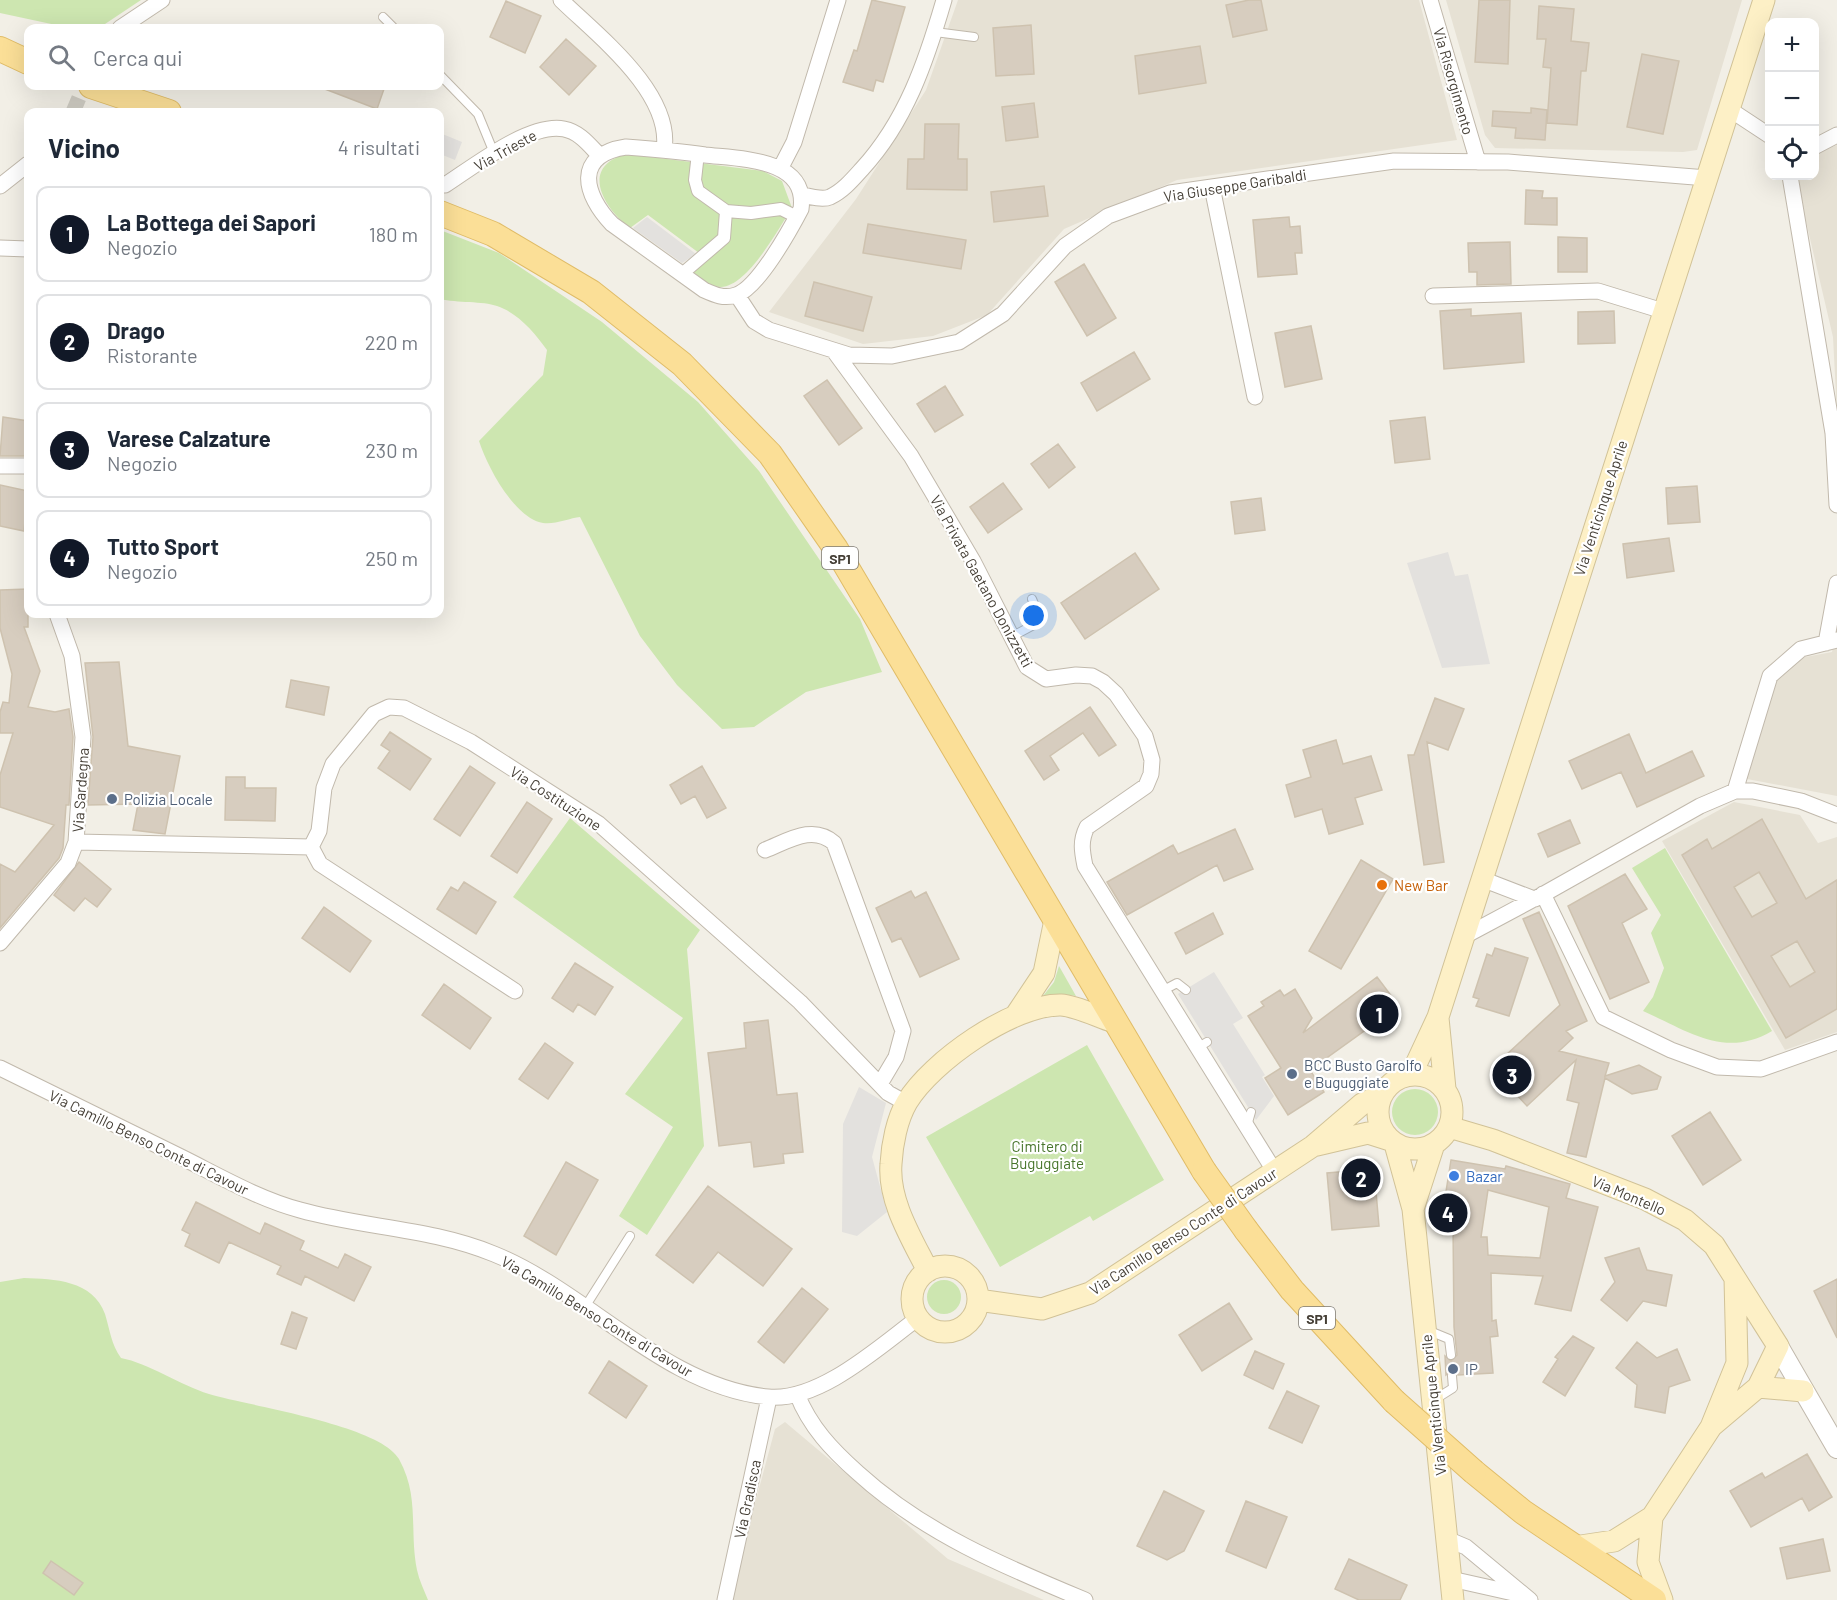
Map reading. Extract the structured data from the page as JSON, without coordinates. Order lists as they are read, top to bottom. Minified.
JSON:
{"streets":{"main road":["Via Venticinque Aprile","SP1","Via Camillo Benso Conte di Cavour","Via Montello"],"street":["Via Risorgimento","Via Trieste","Via Giuseppe Garibaldi","Via Privata Gaetano Donizzetti","Via Sardegna","Via Costituzione","Via Gradisca"]},"crossings":[["Via Risorgimento","Via Giuseppe Garibaldi"],["Via Giuseppe Garibaldi","Via Venticinque Aprile"],["Via Giuseppe Garibaldi","Via Privata Gaetano Donizzetti"],["Via Venticinque Aprile","Via Camillo Benso Conte di Cavour"],["Via Venticinque Aprile","Via Montello"],["Via Camillo Benso Conte di Cavour","Via Montello"],["Via Camillo Benso Conte di Cavour","Via Gradisca"]],"parks":["Cimitero di Buguggiate"],"places":["Polizia Locale","New Bar","BCC Busto Garolfo e Buguggiate","Bazar","IP"],"page":{"map_buttons":["+","−"],"search":"Cerca qui","heading":["Vicino","4 risultati"],"list":[{"mark":"1","name":"La Bottega dei Sapori","note":"Negozio","value":"180 m"},{"mark":"2","name":"Drago","note":"Ristorante","value":"220 m"},{"mark":"3","name":"Varese Calzature","note":"Negozio","value":"230 m"},{"mark":"4","name":"Tutto Sport","note":"Negozio","value":"250 m"}],"pins":["1","3","2","4"]}}
